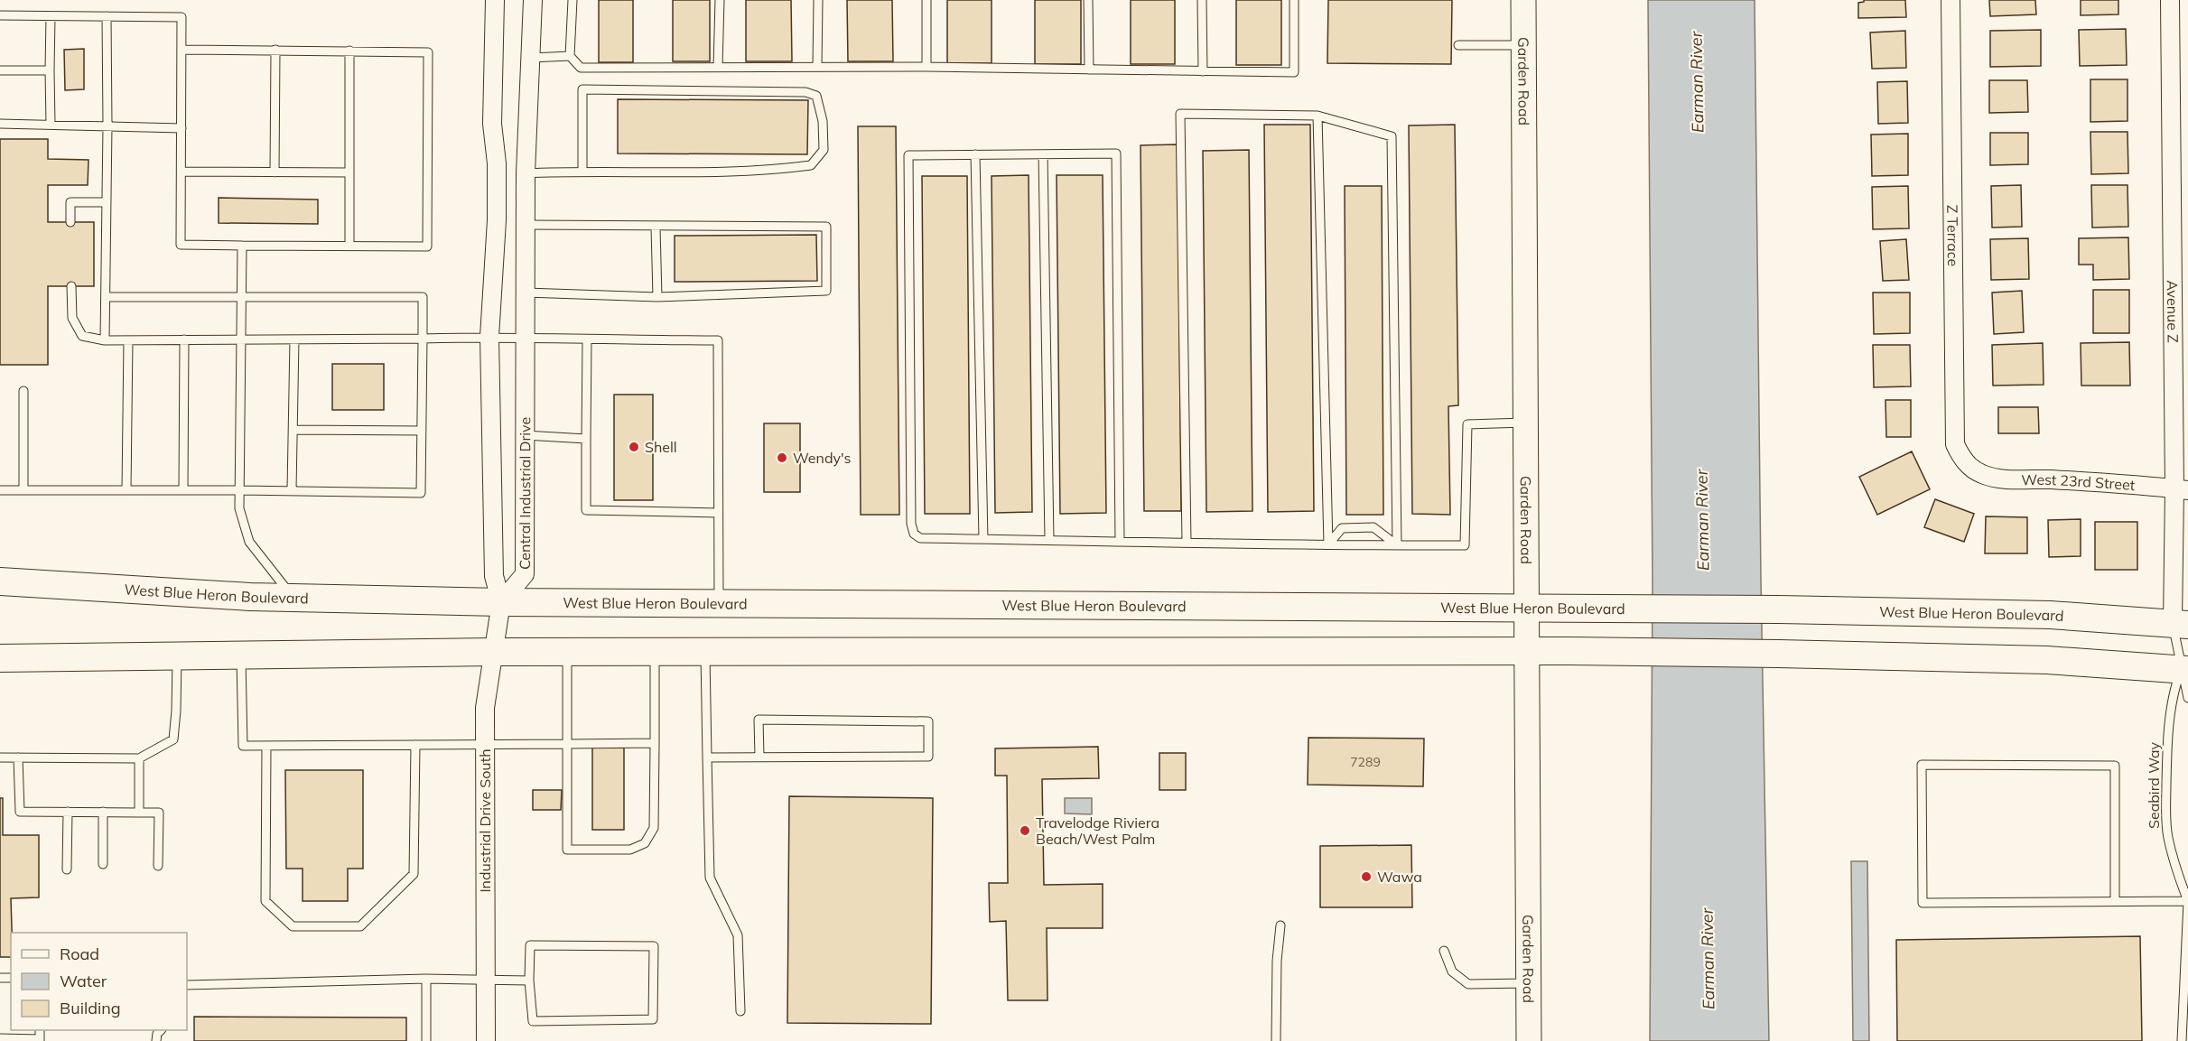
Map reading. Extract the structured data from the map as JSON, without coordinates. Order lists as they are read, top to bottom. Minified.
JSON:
{"streets":{"main road":["West Blue Heron Boulevard"],"street":["Garden Road","Z Terrace","Avenue Z","West 23rd Street","Central Industrial Drive","Industrial Drive South"],"lane":["Seabird Way"]},"crossings":[["Garden Road","West Blue Heron Boulevard"],["Z Terrace","West 23rd Street"],["Avenue Z","West 23rd Street"],["Avenue Z","West Blue Heron Boulevard"],["Avenue Z","Seabird Way"],["Central Industrial Drive","West Blue Heron Boulevard"],["Central Industrial Drive","Industrial Drive South"],["West Blue Heron Boulevard","Seabird Way"],["West Blue Heron Boulevard","Industrial Drive South"]],"water":["Earman River"],"places":["Shell","Wendy's","Travelodge Riviera Beach/West Palm","Wawa"],"house_numbers":["7289"],"legend":["Road","Water","Building"]}
